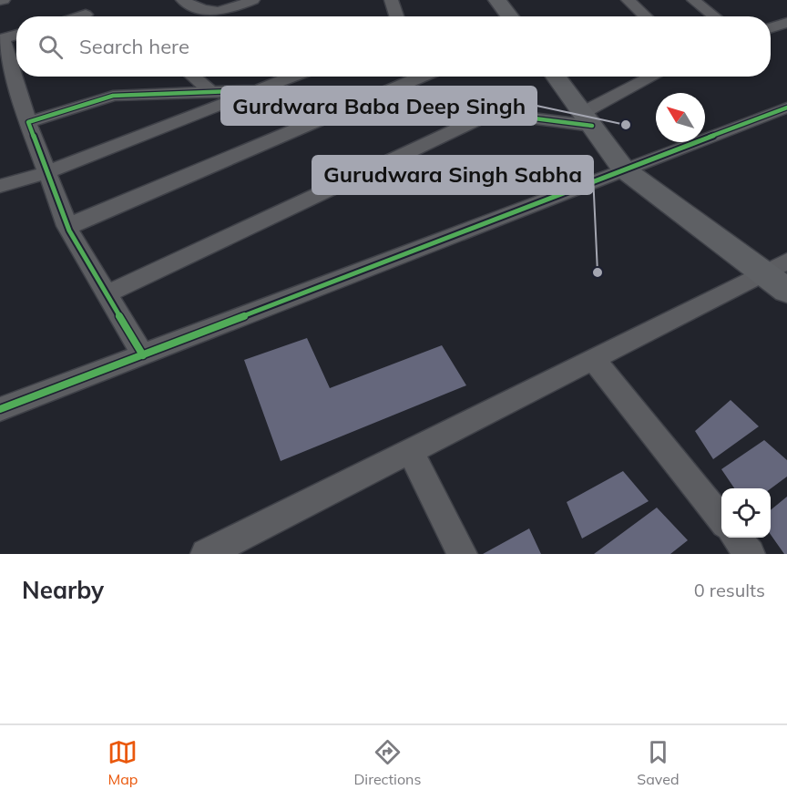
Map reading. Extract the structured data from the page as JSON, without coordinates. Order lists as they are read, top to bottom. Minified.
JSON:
{"places":["Gurdwara Baba Deep Singh","Gurudwara Singh Sabha"],"north":"top left","page":{"search":"Search here","heading":["Nearby","0 results"],"nav":["Map","Directions","Saved"]}}
